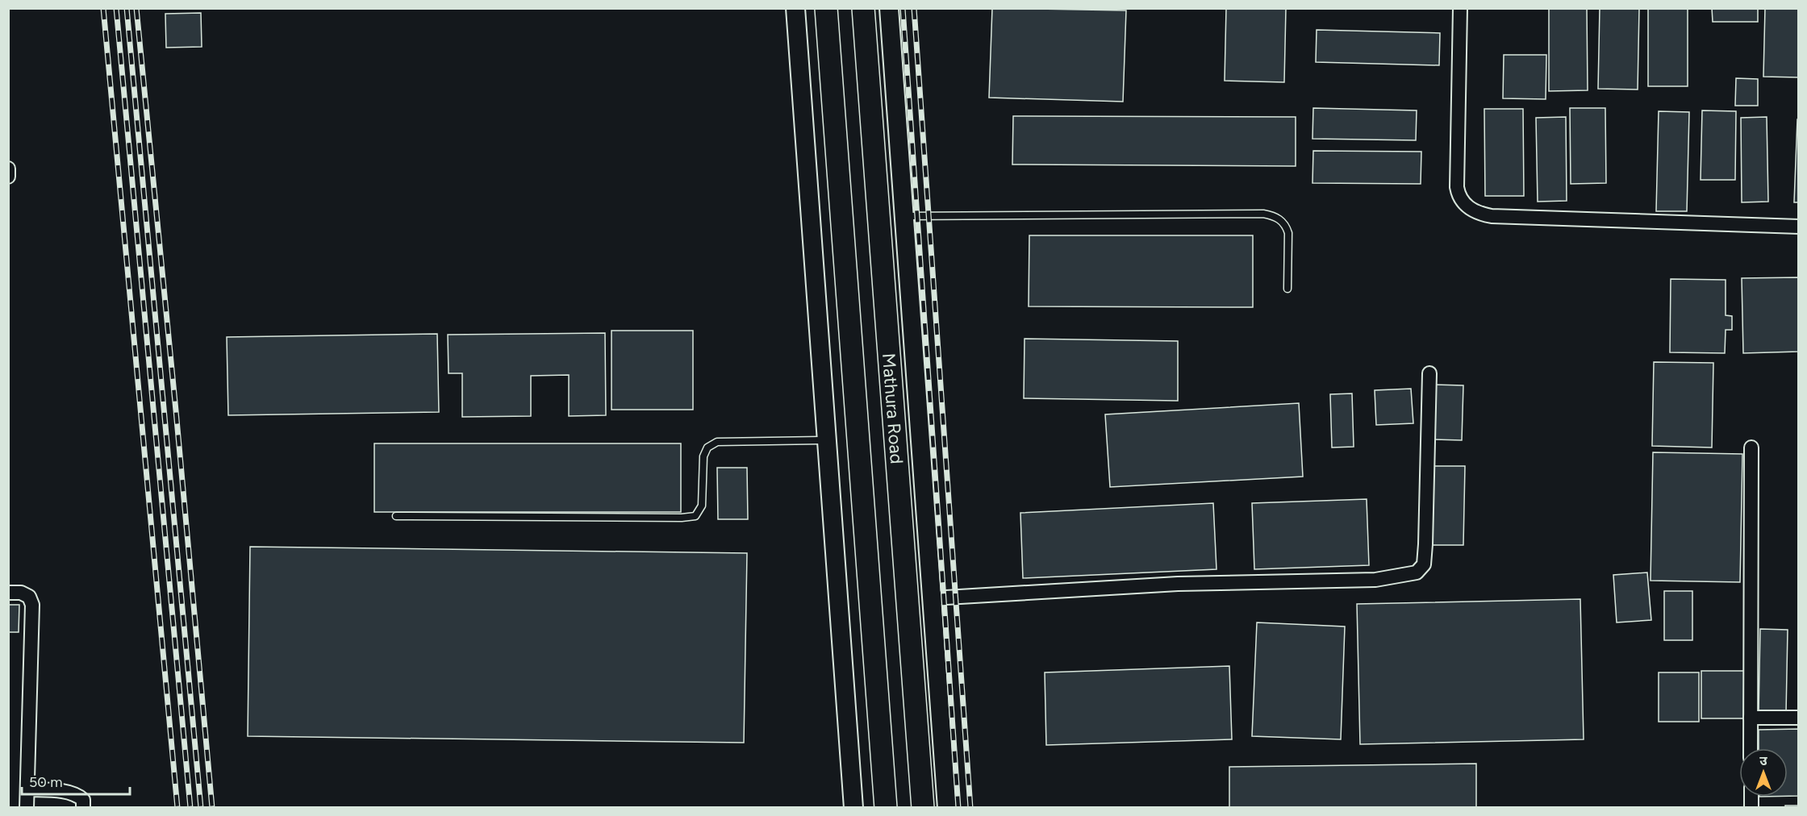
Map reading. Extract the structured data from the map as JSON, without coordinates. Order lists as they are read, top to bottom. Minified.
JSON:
{"streets":{"highway":["Mathura Road"]},"scale_bar":"50 m","north":"top"}
